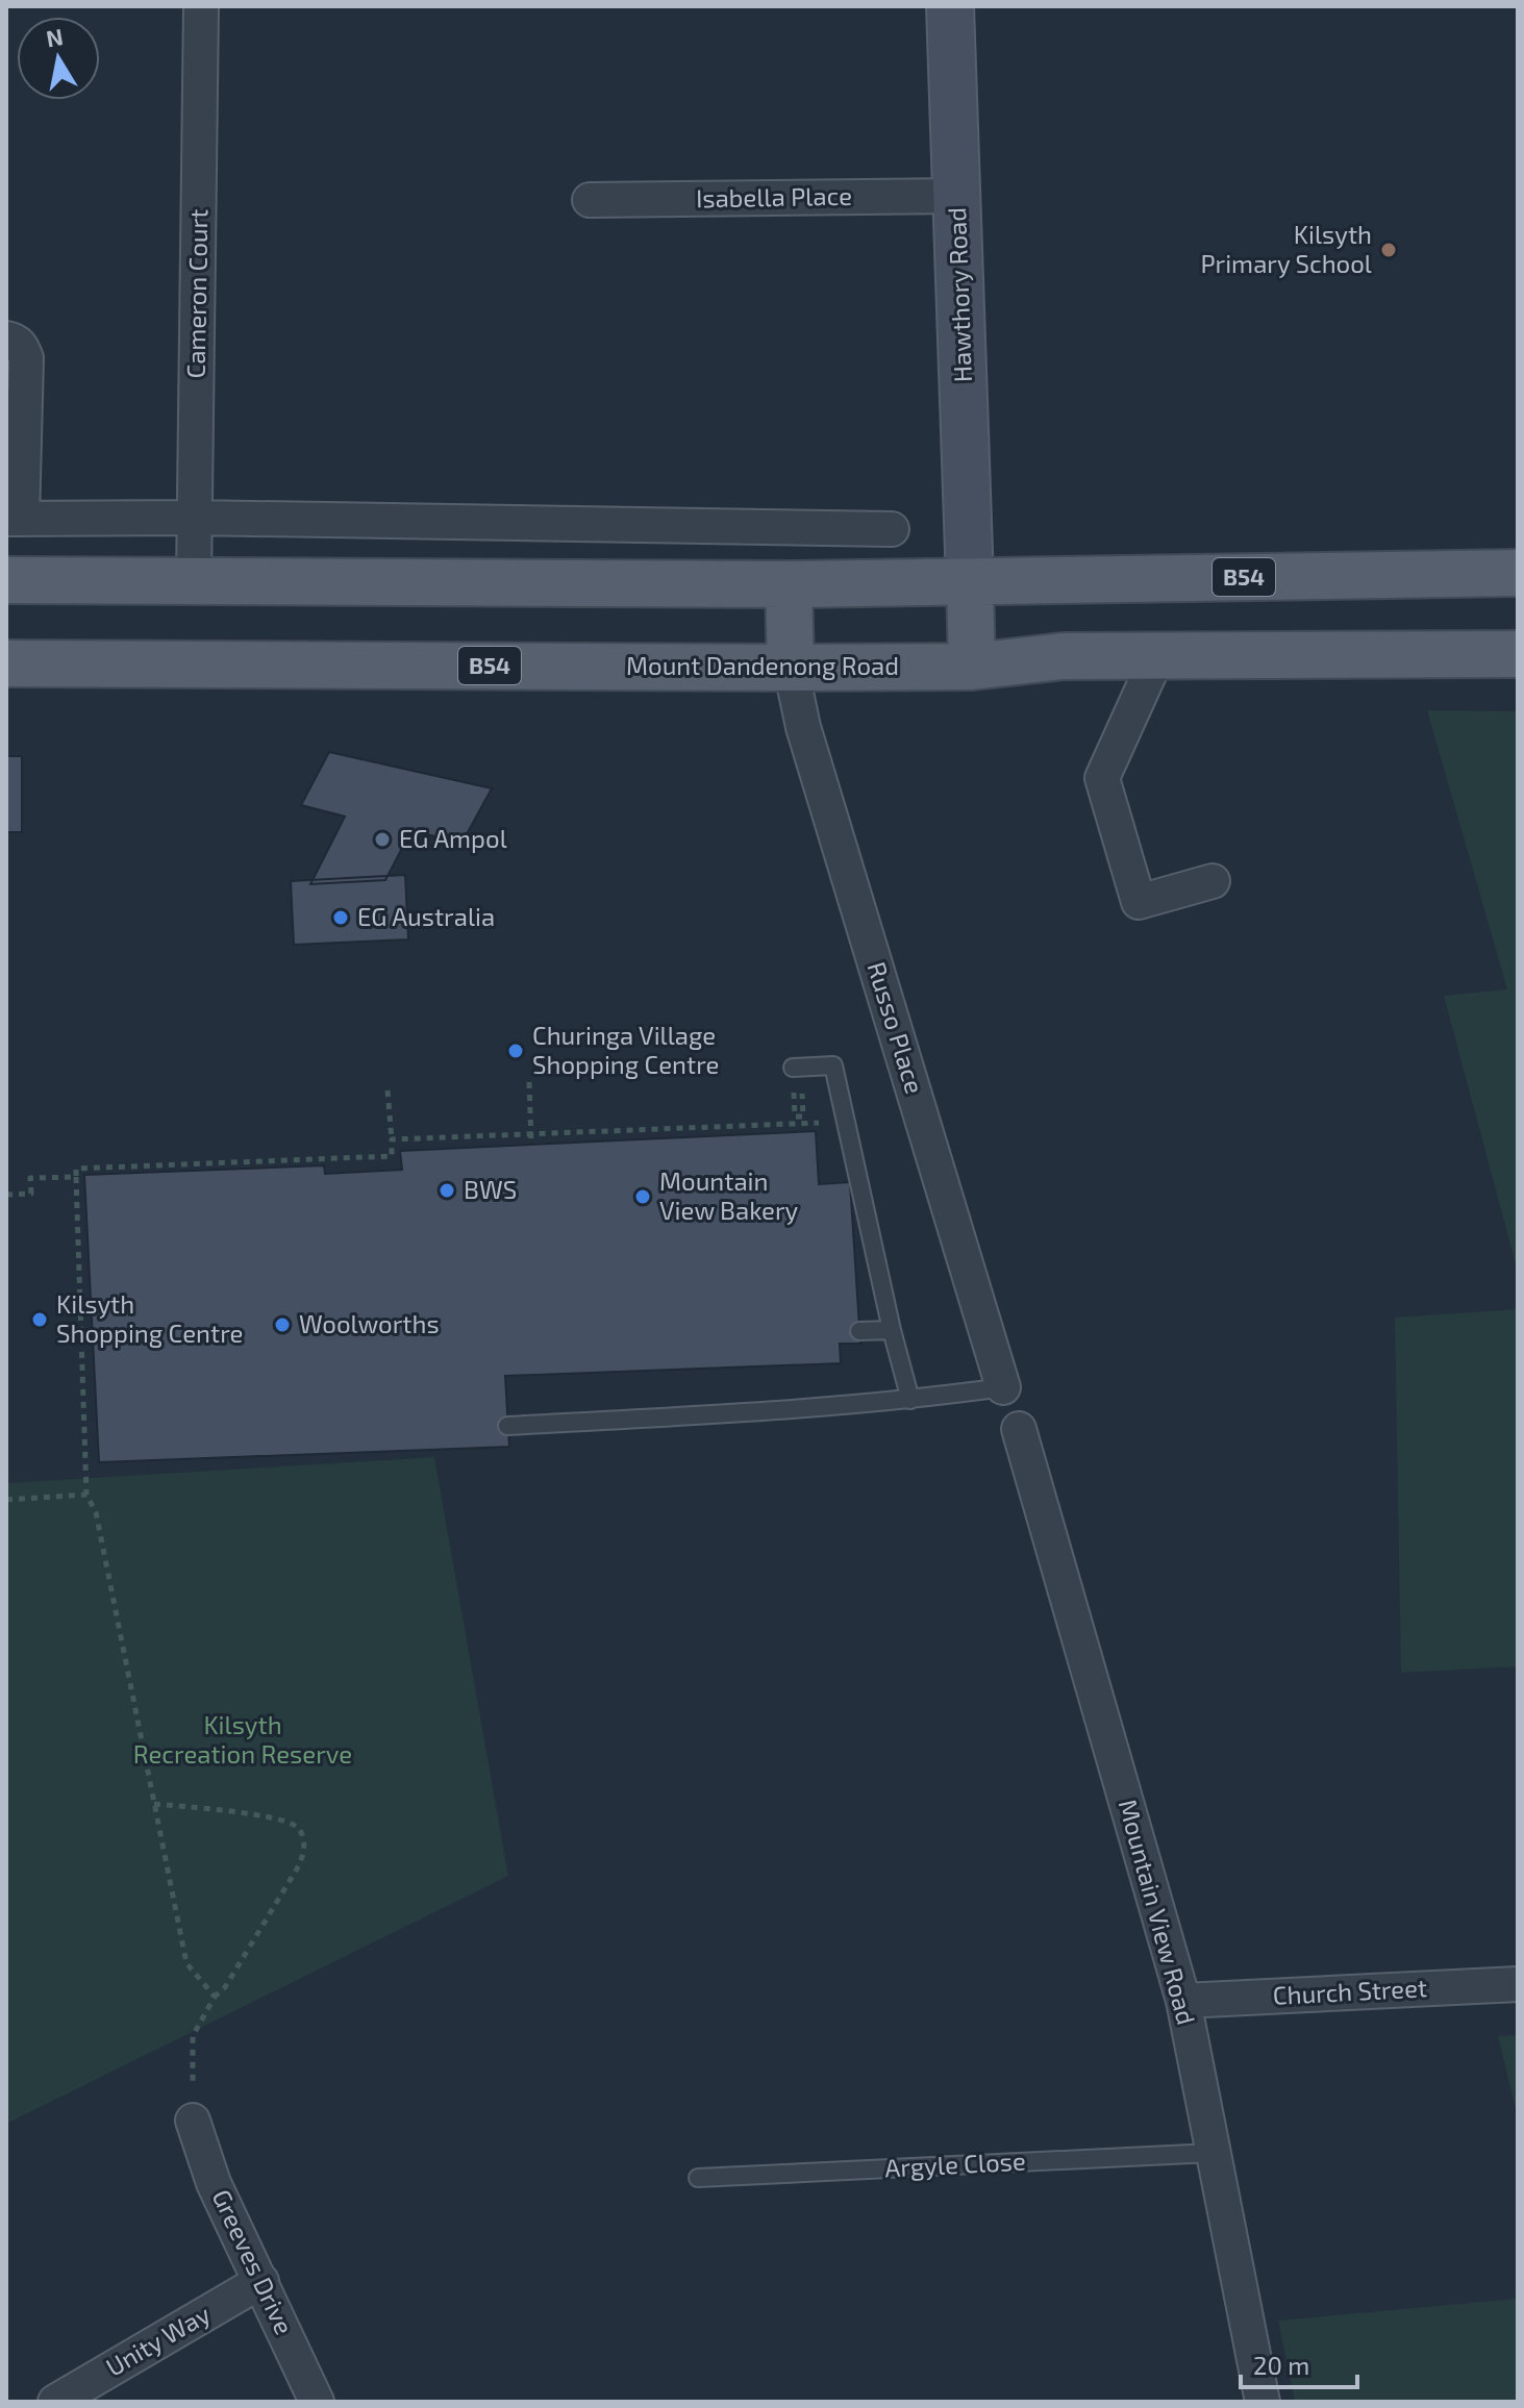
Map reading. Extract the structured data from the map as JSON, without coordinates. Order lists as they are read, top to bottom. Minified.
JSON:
{"streets":{"main road":["Hawthory Road","B54","Mount Dandenong Road"],"street":["Isabella Place","Cameron Court","Russo Place","Mountain View Road","Church Street","Greeves Drive","Unity Way"],"lane":["Argyle Close"]},"crossings":[["Isabella Place","Hawthory Road"],["Cameron Court","B54"],["Hawthory Road","B54"],["Mount Dandenong Road","Russo Place"],["Mountain View Road","Church Street"],["Mountain View Road","Argyle Close"],["Greeves Drive","Unity Way"]],"parks":["Kilsyth Recreation Reserve"],"places":["Kilsyth Primary School","EG Ampol","EG Australia","Churinga Village Shopping Centre","BWS","Mountain View Bakery","Kilsyth Shopping Centre","Woolworths"],"scale_bar":"20 m","north":"top"}
